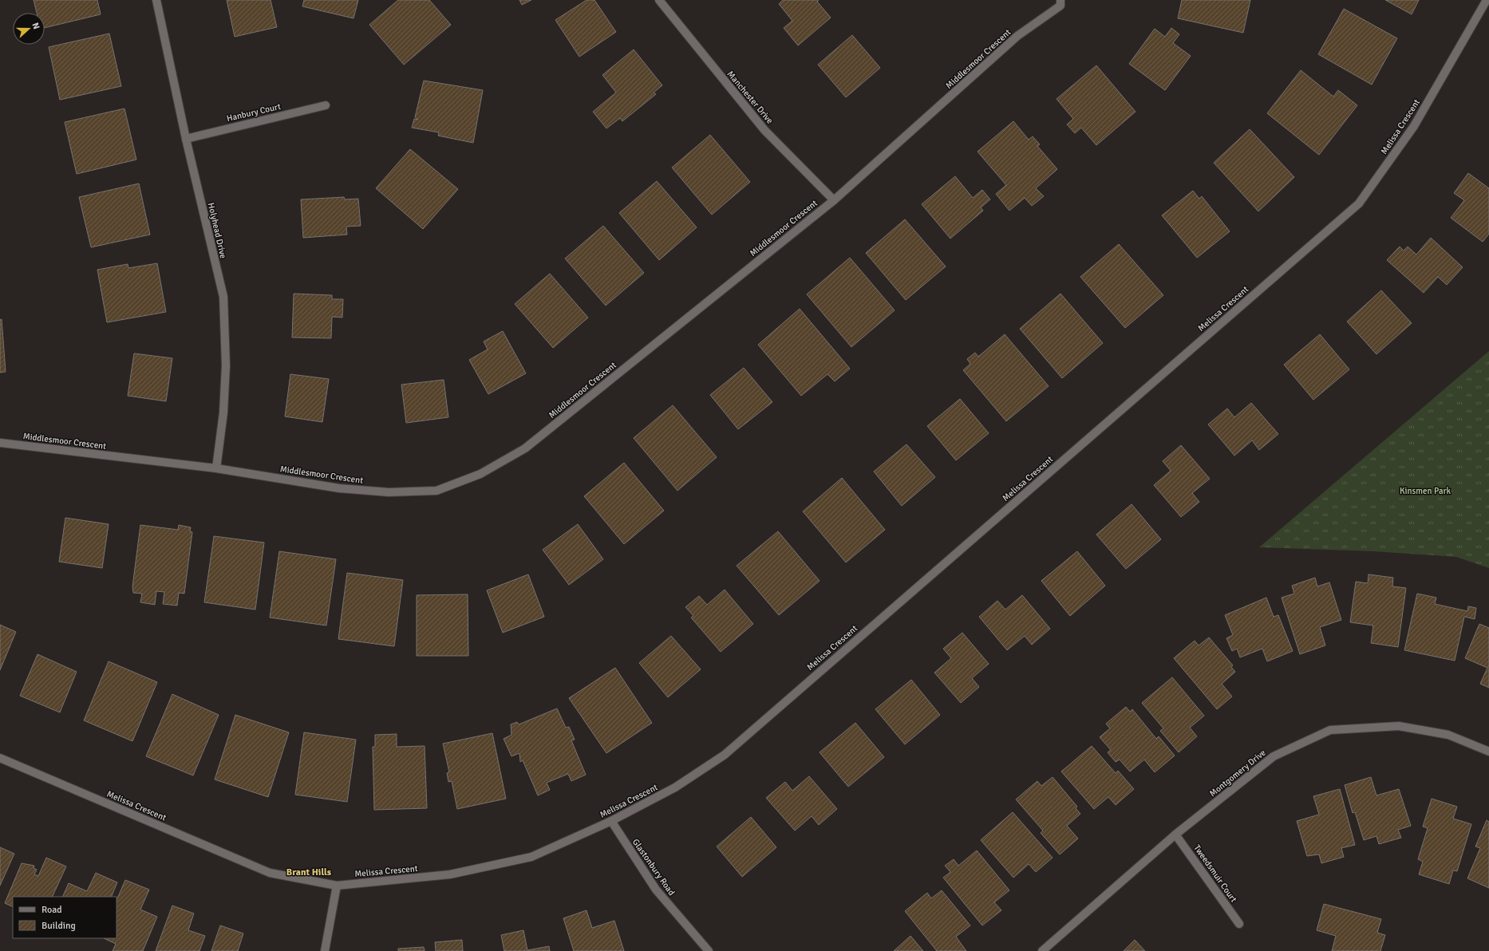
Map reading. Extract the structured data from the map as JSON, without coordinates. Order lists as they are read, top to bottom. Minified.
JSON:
{"streets":{"street":["Middlesmoor Crescent","Manchester Drive","Hanbury Court","Melissa Crescent","Holyhead Drive","Montgomery Drive","Glastonbury Road","Tweedsmuir Court"]},"crossings":[["Middlesmoor Crescent","Manchester Drive"],["Middlesmoor Crescent","Holyhead Drive"],["Hanbury Court","Holyhead Drive"],["Melissa Crescent","Glastonbury Road"],["Montgomery Drive","Tweedsmuir Court"]],"districts":["Brant Hills"],"parks":["Kinsmen Park"],"legend":["Road","Building"],"north":"right"}
